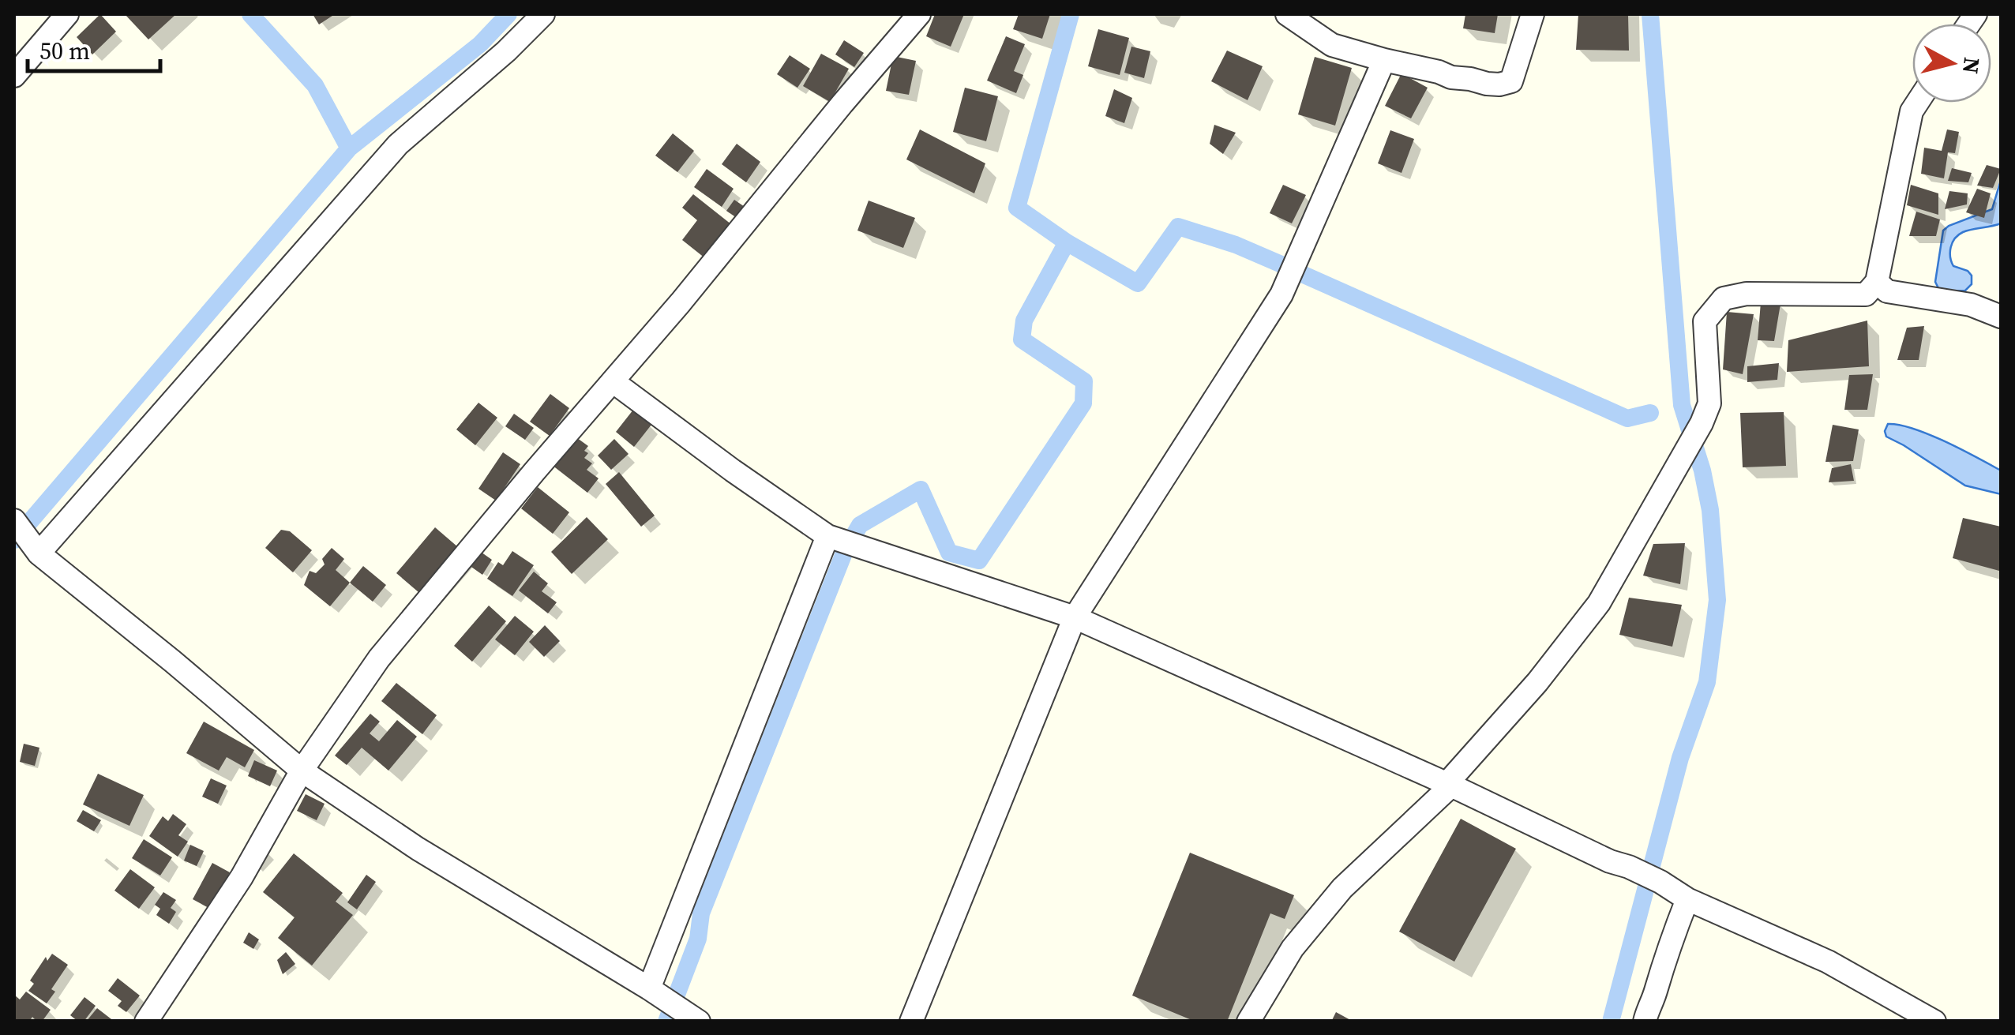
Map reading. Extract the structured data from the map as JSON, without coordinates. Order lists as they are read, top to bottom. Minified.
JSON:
{"scale_bar":"50 m","north":"right"}
